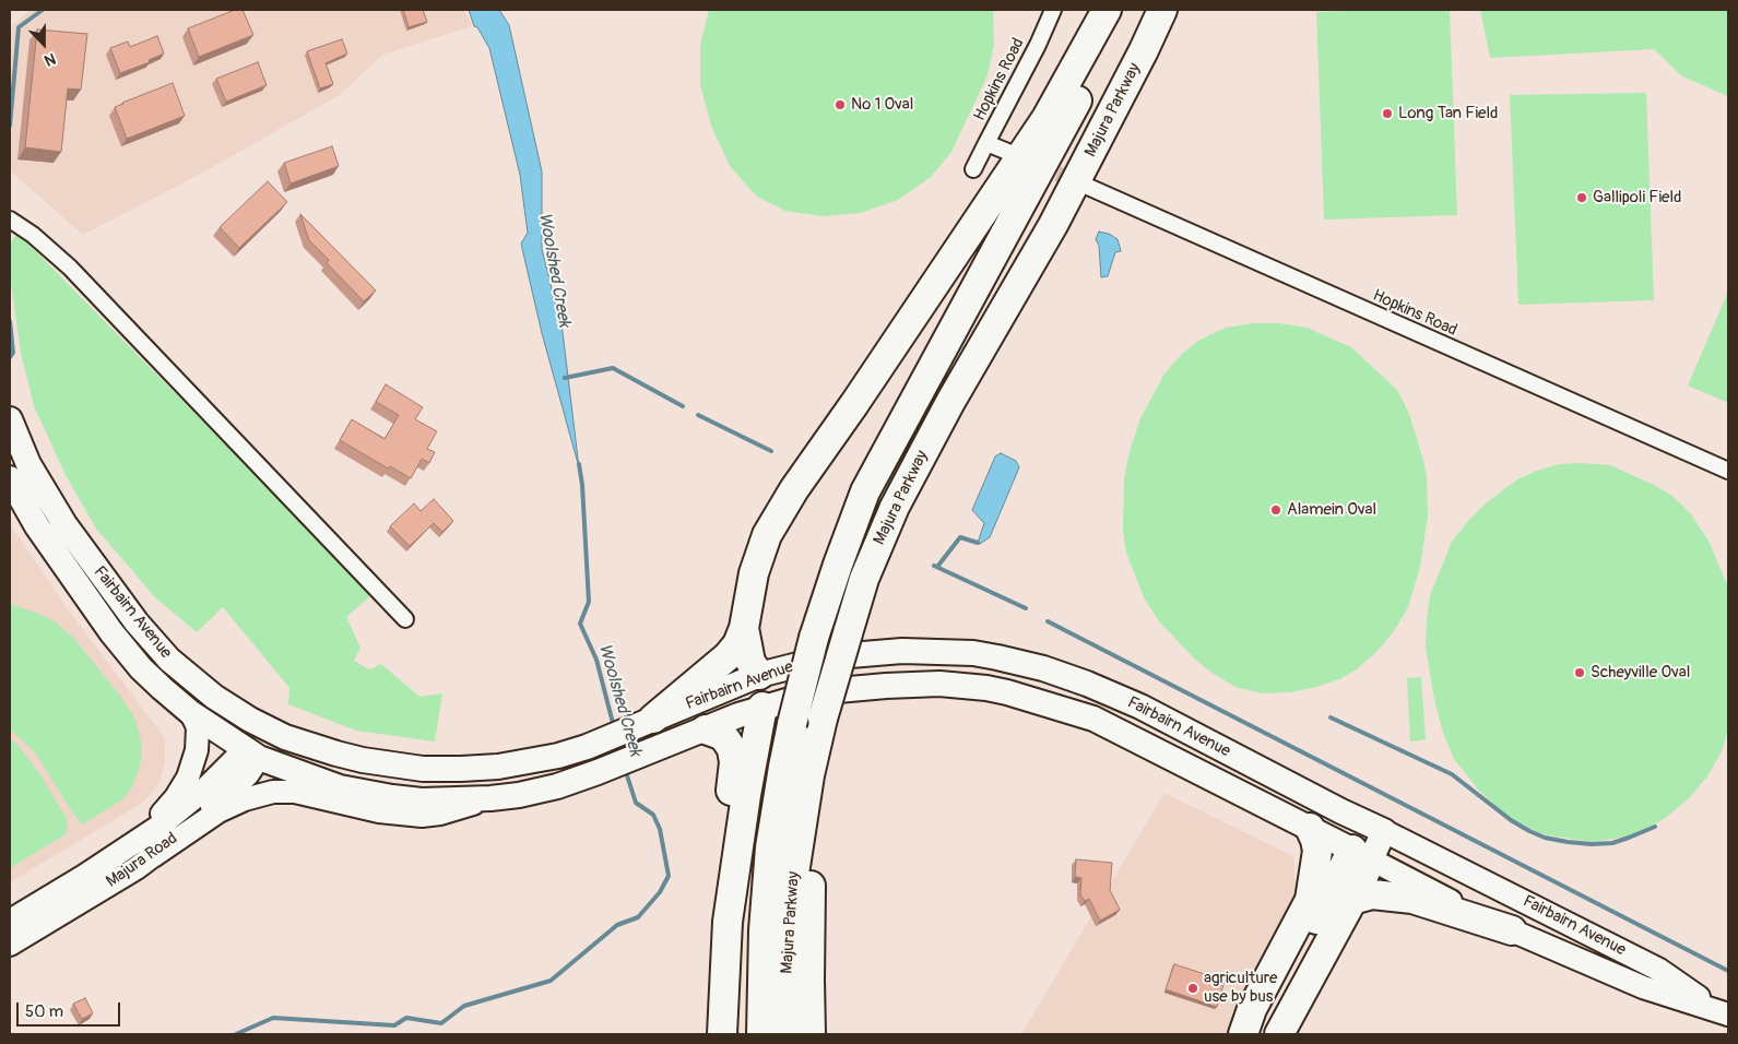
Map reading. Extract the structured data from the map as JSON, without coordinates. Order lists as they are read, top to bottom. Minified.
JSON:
{"streets":{"highway":["Majura Parkway"],"main road":["Fairbairn Avenue","Majura Road"],"street":["Hopkins Road"]},"crossings":[["Fairbairn Avenue","Majura Road"]],"water":["Woolshed Creek"],"places":["No 1 Oval","Long Tan Field","Gallipoli Field","Alamein Oval","Scheyville Oval","agriculture use by bus"],"scale_bar":"50 m","north":"bottom"}
